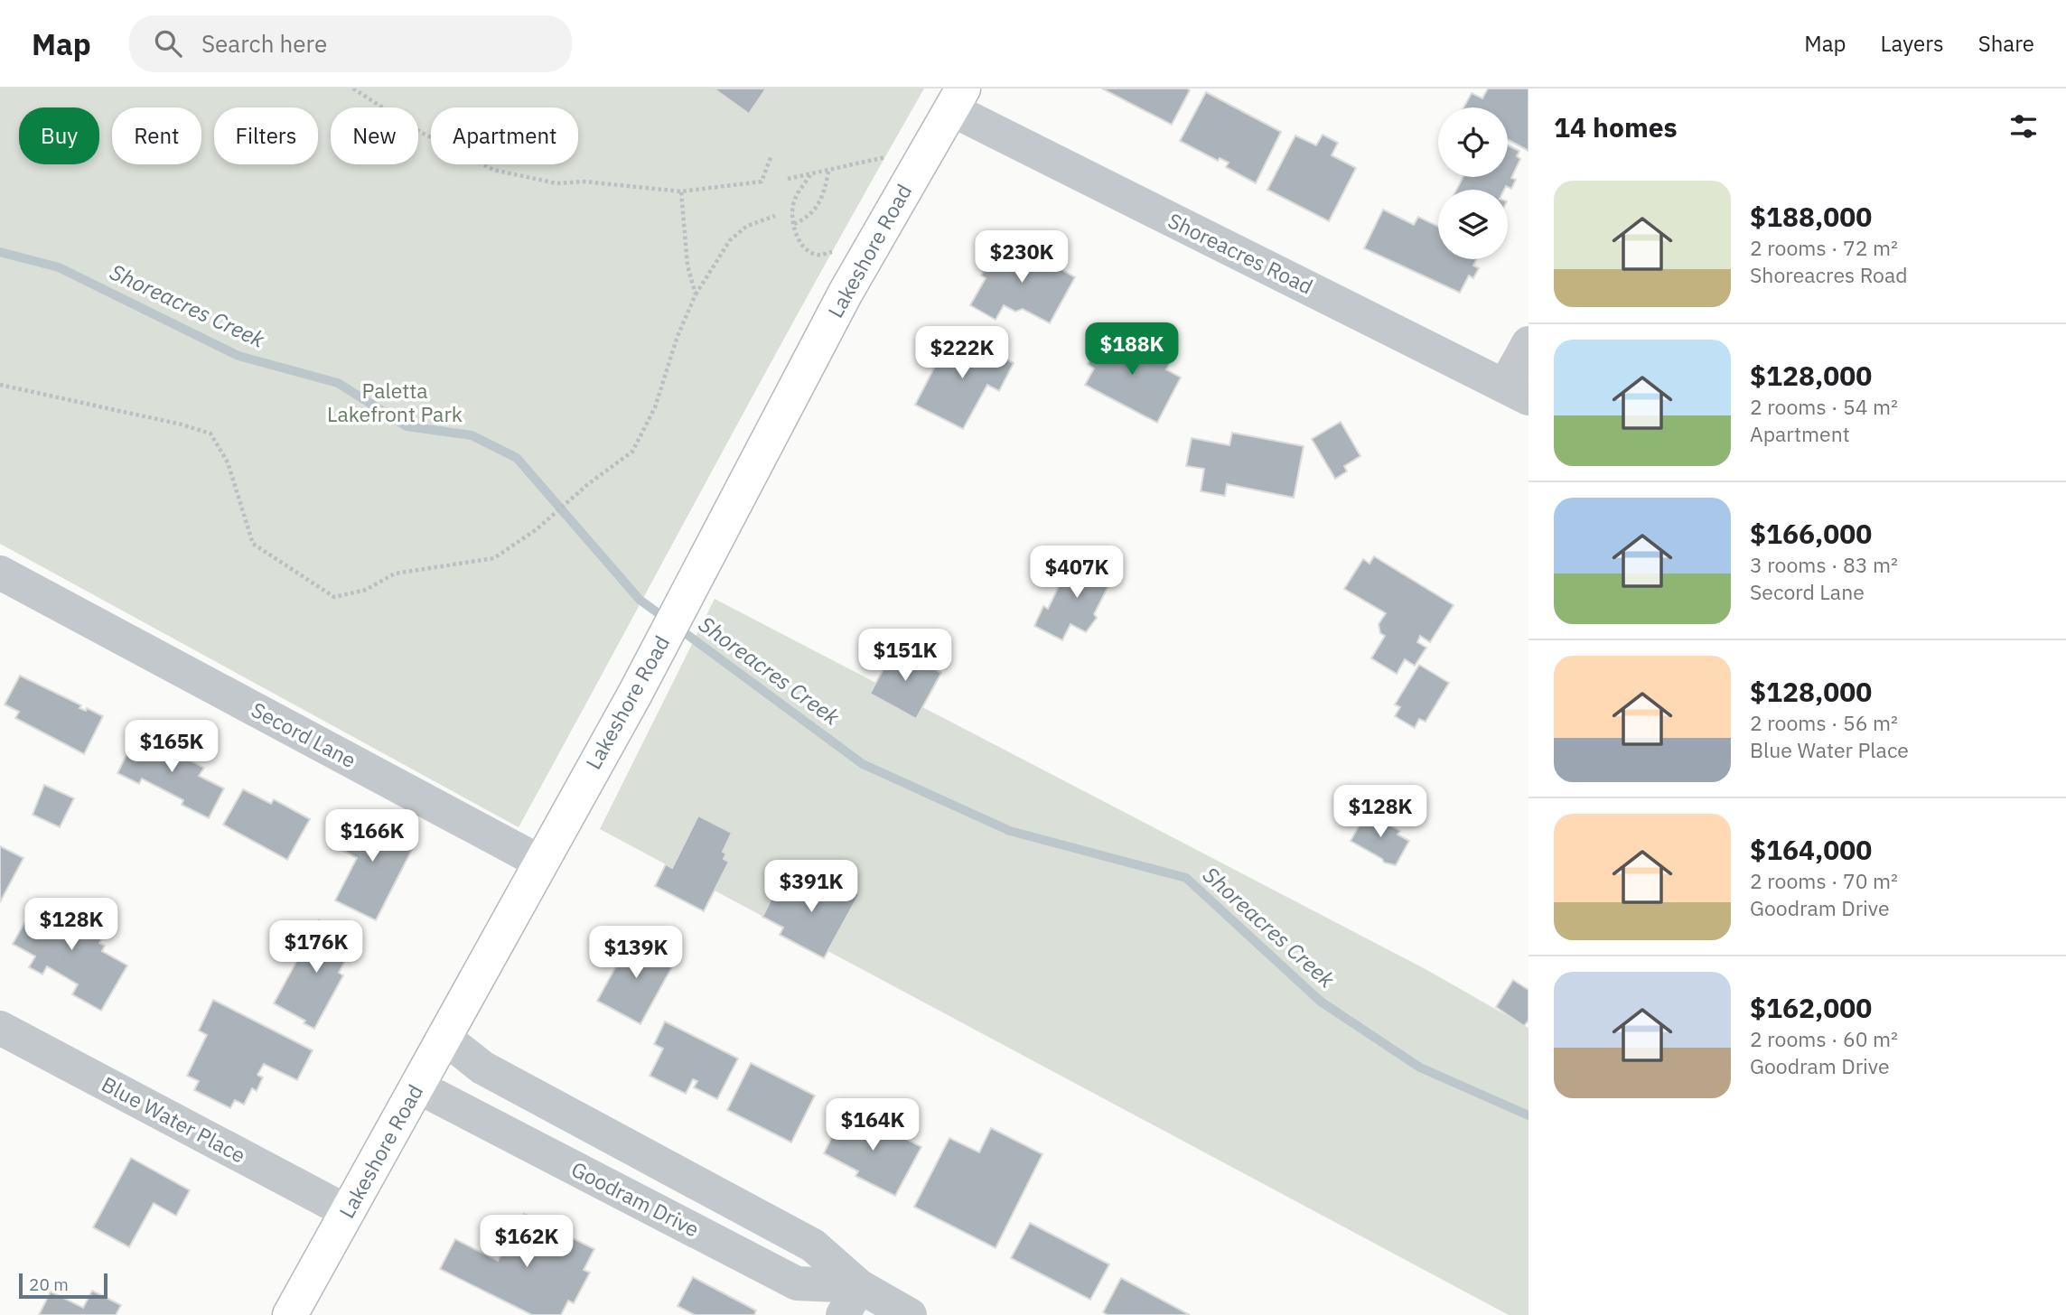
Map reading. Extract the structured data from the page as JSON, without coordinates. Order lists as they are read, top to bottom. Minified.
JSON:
{"streets":{"main road":["Lakeshore Road"],"street":["Shoreacres Road","Secord Lane","Blue Water Place","Goodram Drive"]},"crossings":[["Lakeshore Road","Shoreacres Road"],["Lakeshore Road","Secord Lane"],["Lakeshore Road","Blue Water Place"],["Lakeshore Road","Goodram Drive"]],"water":["Shoreacres Creek"],"parks":["Paletta Lakefront Park"],"scale_bar":"20 m","page":{"header":"Map","search":"Search here","nav":["Map","Layers","Share"],"heading":"14 homes","chip":["Buy","Rent","Filters","New","Apartment"],"list":[{"name":"$188,000","note":"2 rooms · 72 m² · Shoreacres Road"},{"name":"$128,000","note":"2 rooms · 54 m² · Apartment"},{"name":"$166,000","note":"3 rooms · 83 m² · Secord Lane"},{"name":"$128,000","note":"2 rooms · 56 m² · Blue Water Place"},{"name":"$164,000","note":"2 rooms · 70 m² · Goodram Drive"},{"name":"$162,000","note":"2 rooms · 60 m² · Goodram Drive"}],"price":["$230K","$188K","$222K","$407K","$151K","$165K","$128K","$166K","$391K","$128K","$176K","$139K","$164K","$162K"],"scale":"20 m"}}
